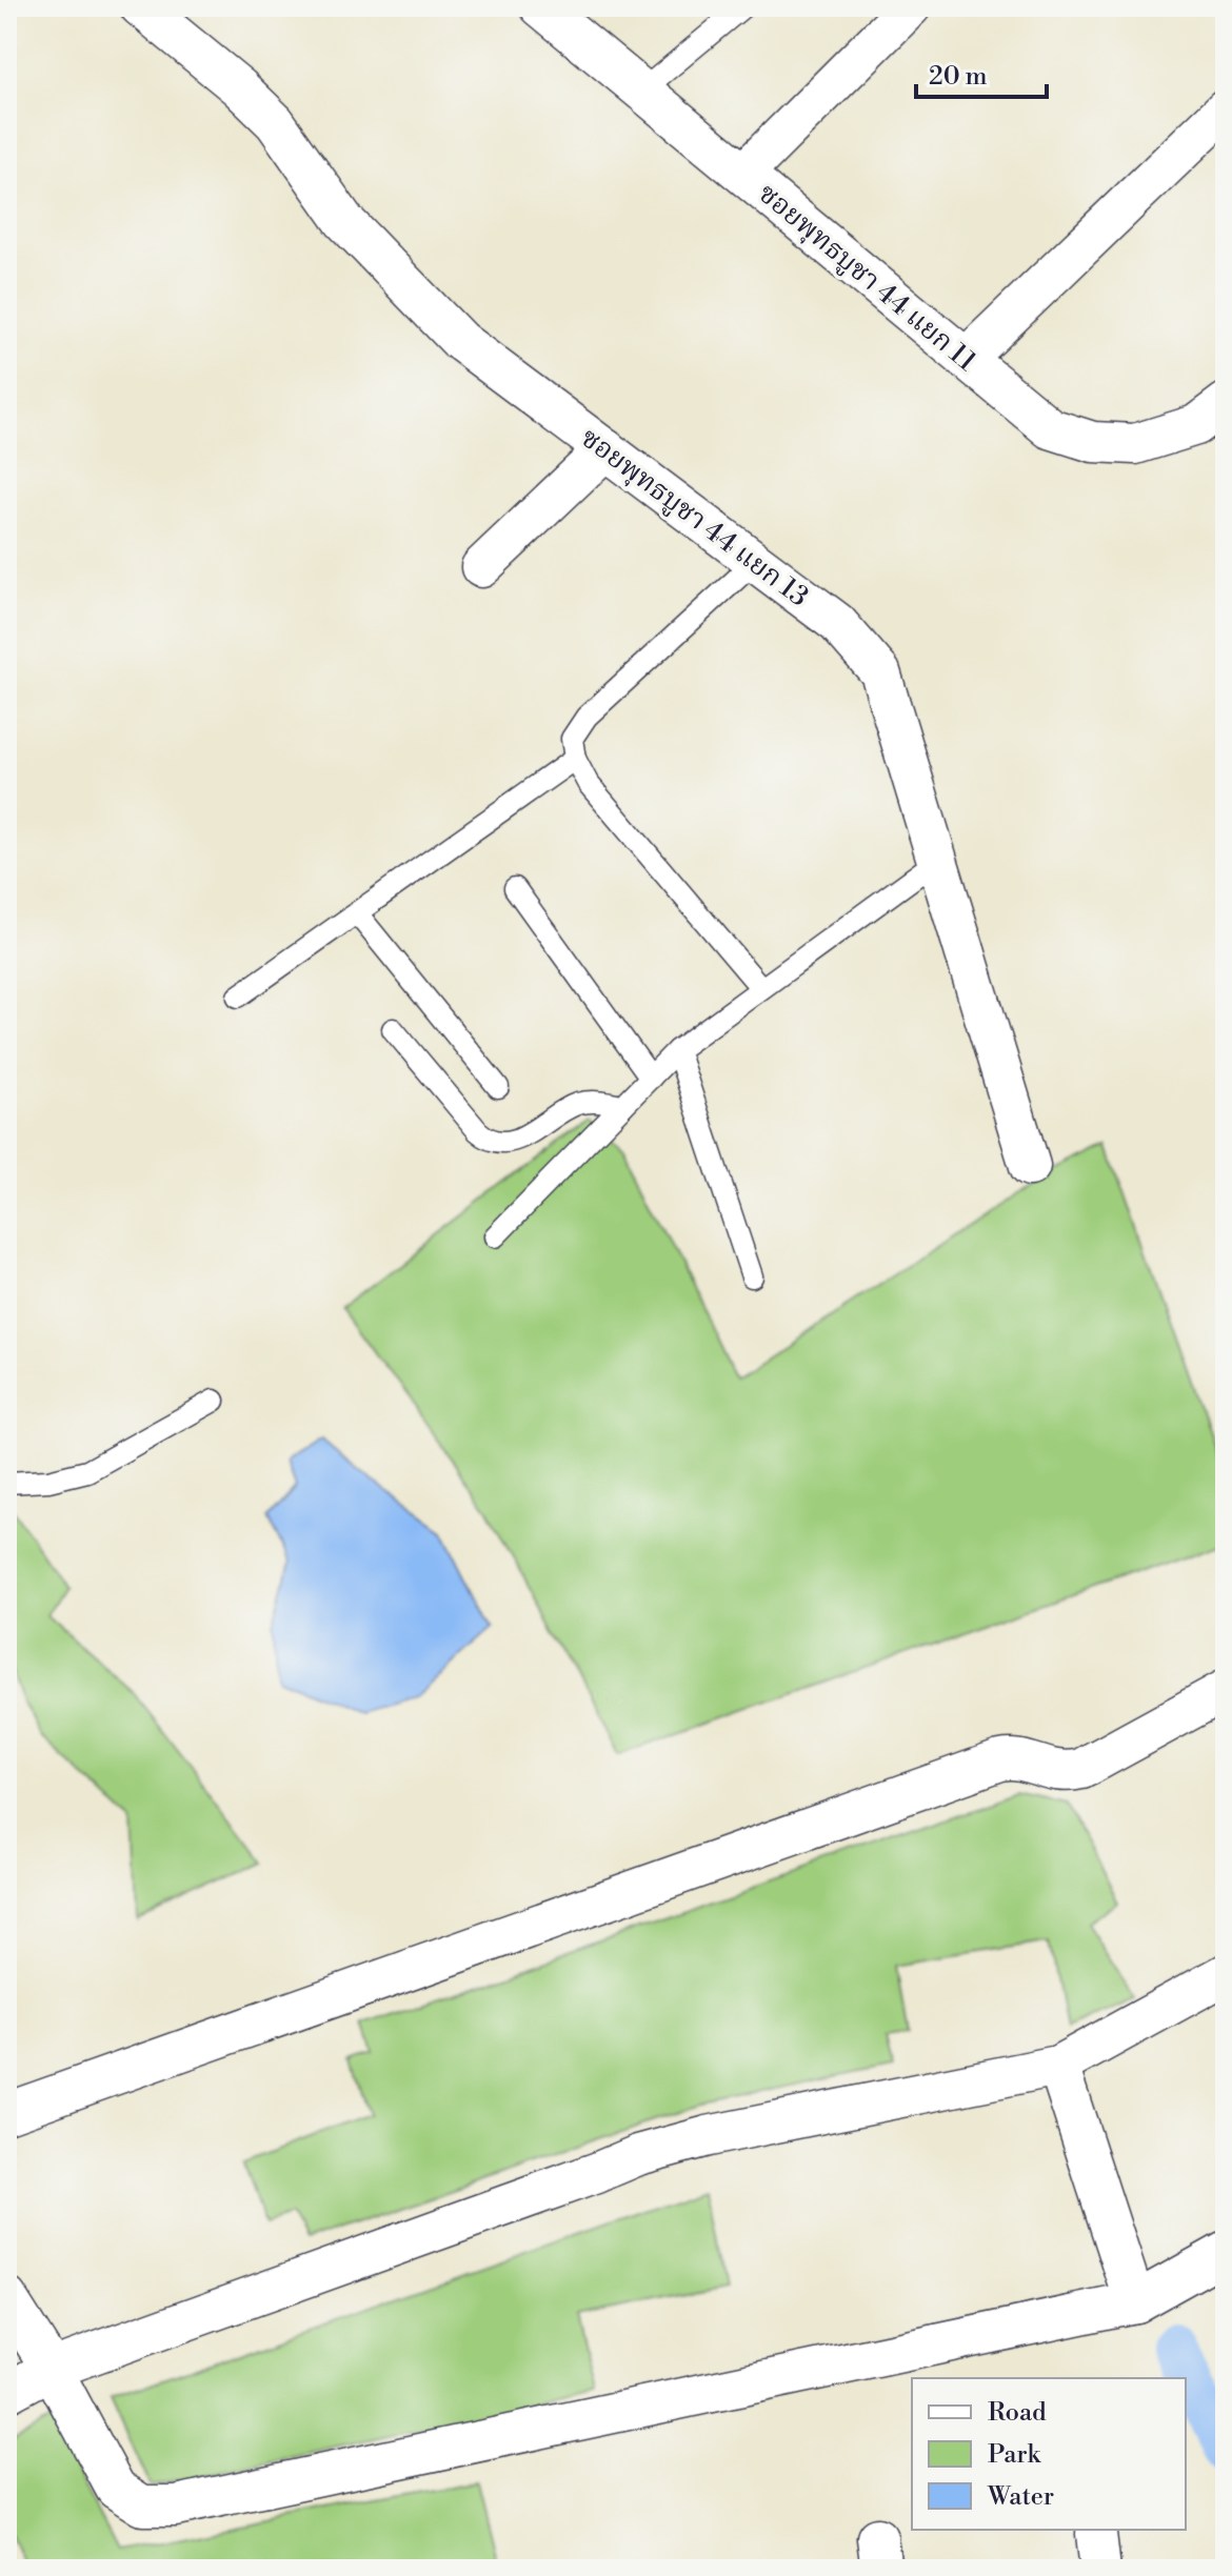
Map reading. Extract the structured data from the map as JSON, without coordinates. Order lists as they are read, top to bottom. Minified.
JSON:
{"streets":{"street":["ซอยพุทธบูชา 44 แยก 11","ซอยพุทธบูชา 44 แยก 13"]},"legend":["Road","Park","Water"],"scale_bar":"20 m"}
